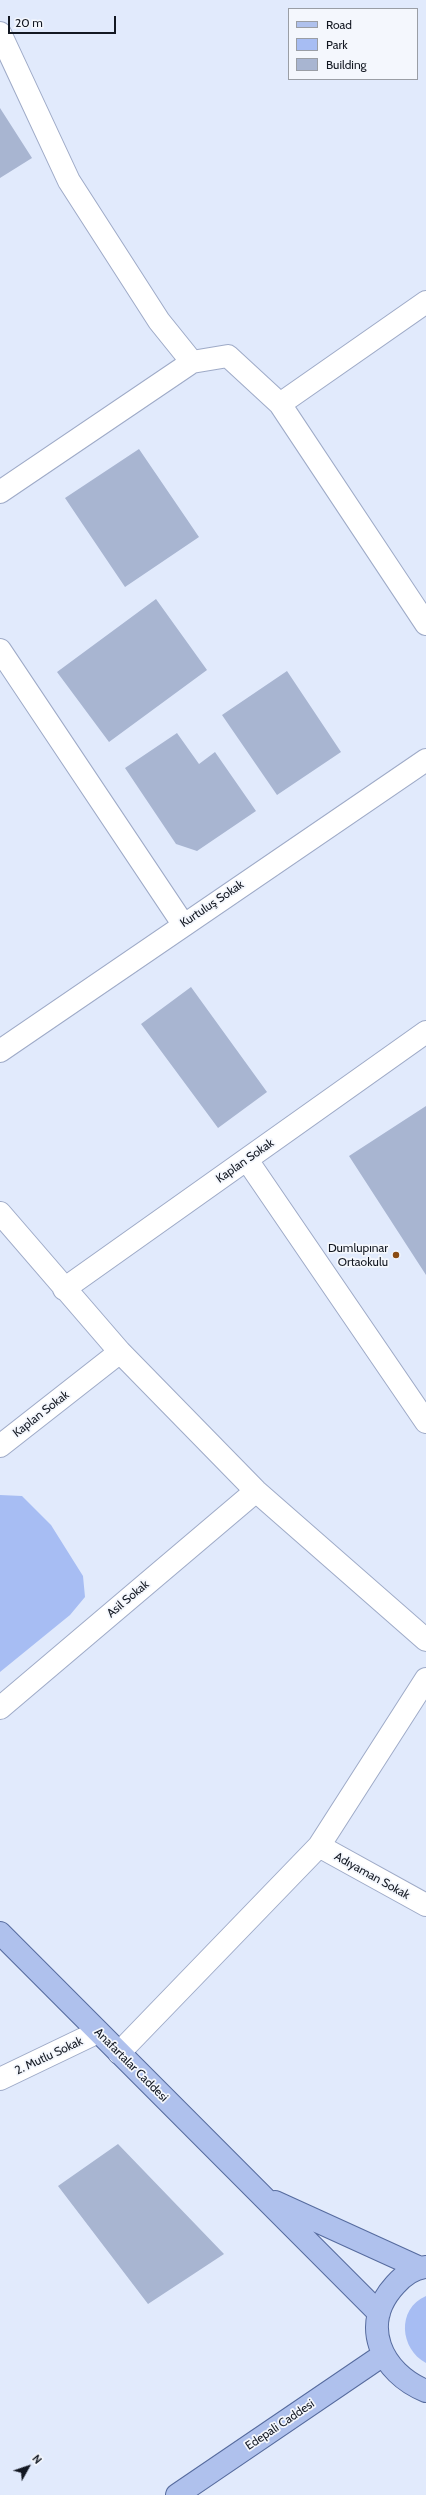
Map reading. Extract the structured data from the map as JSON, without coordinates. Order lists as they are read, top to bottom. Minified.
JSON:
{"streets":{"main road":["Anafartalar Caddesi","Edepali Caddesi"],"street":["Kurtuluş Sokak","Kaplan Sokak","Asil Sokak","Adıyaman Sokak","2. Mutlu Sokak"]},"crossings":[["2. Mutlu Sokak","Anafartalar Caddesi"]],"places":["Dumlupınar Ortaokulu"],"legend":["Road","Park","Building"],"scale_bar":"20 m","north":"top right"}
